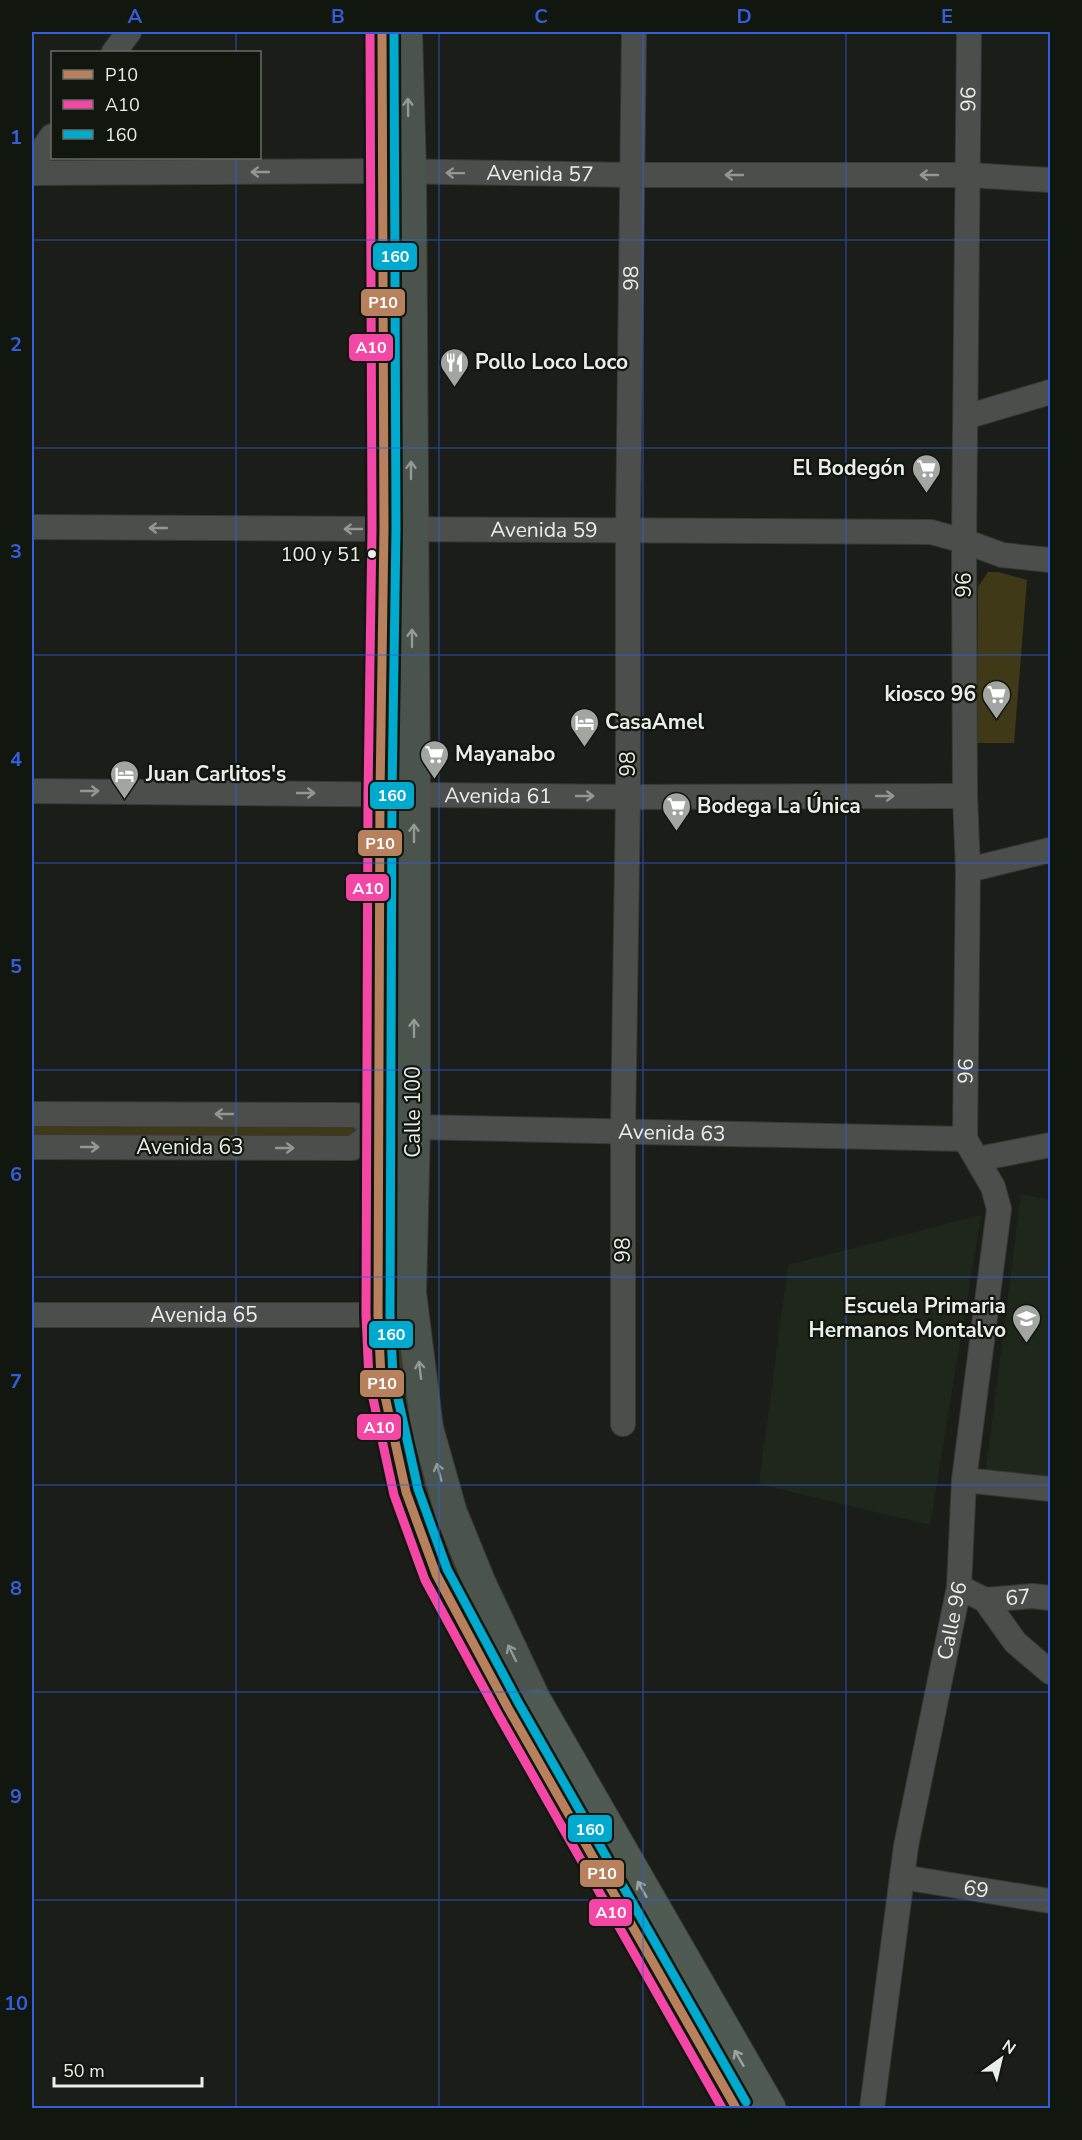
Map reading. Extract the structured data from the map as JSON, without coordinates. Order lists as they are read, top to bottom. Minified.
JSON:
{"streets":{"highway":["Calle 100"],"street":["96","Avenida 57","98","Avenida 59","Avenida 61","Avenida 63","Avenida 65","67","Calle 96","69"]},"crossings":[["96","Avenida 57"],["96","Avenida 59"],["96","Avenida 61"],["96","Avenida 63"],["96","Calle 96"],["Avenida 57","98"],["Avenida 57","Calle 100"],["98","Avenida 59"],["98","Avenida 61"],["98","Avenida 63"],["Avenida 59","Calle 100"],["Avenida 61","Calle 100"],["Calle 100","Avenida 63"],["Calle 100","Avenida 65"],["Avenida 63","Calle 96"],["Calle 96","69"]],"one_way":["Avenida 57","Avenida 59","Avenida 61"],"places":{"restaurant":["Pollo Loco Loco"],"supermarket":["El Bodegón","kiosco 96","Mayanabo","Bodega La Única"],"other":["100 y 51"],"hotel":["CasaAmel","Juan Carlitos's"],"school or university":["Escuela Primaria Hermanos Montalvo"]},"lines":["transit line P10","transit line A10","transit line 160"],"legend":["P10","A10","160"],"scale_bar":"50 m","north":"top right","grid":{"columns":["A","B","C","D","E"],"rows":["1","2","3","4","5","6","7","8","9","10"]}}
